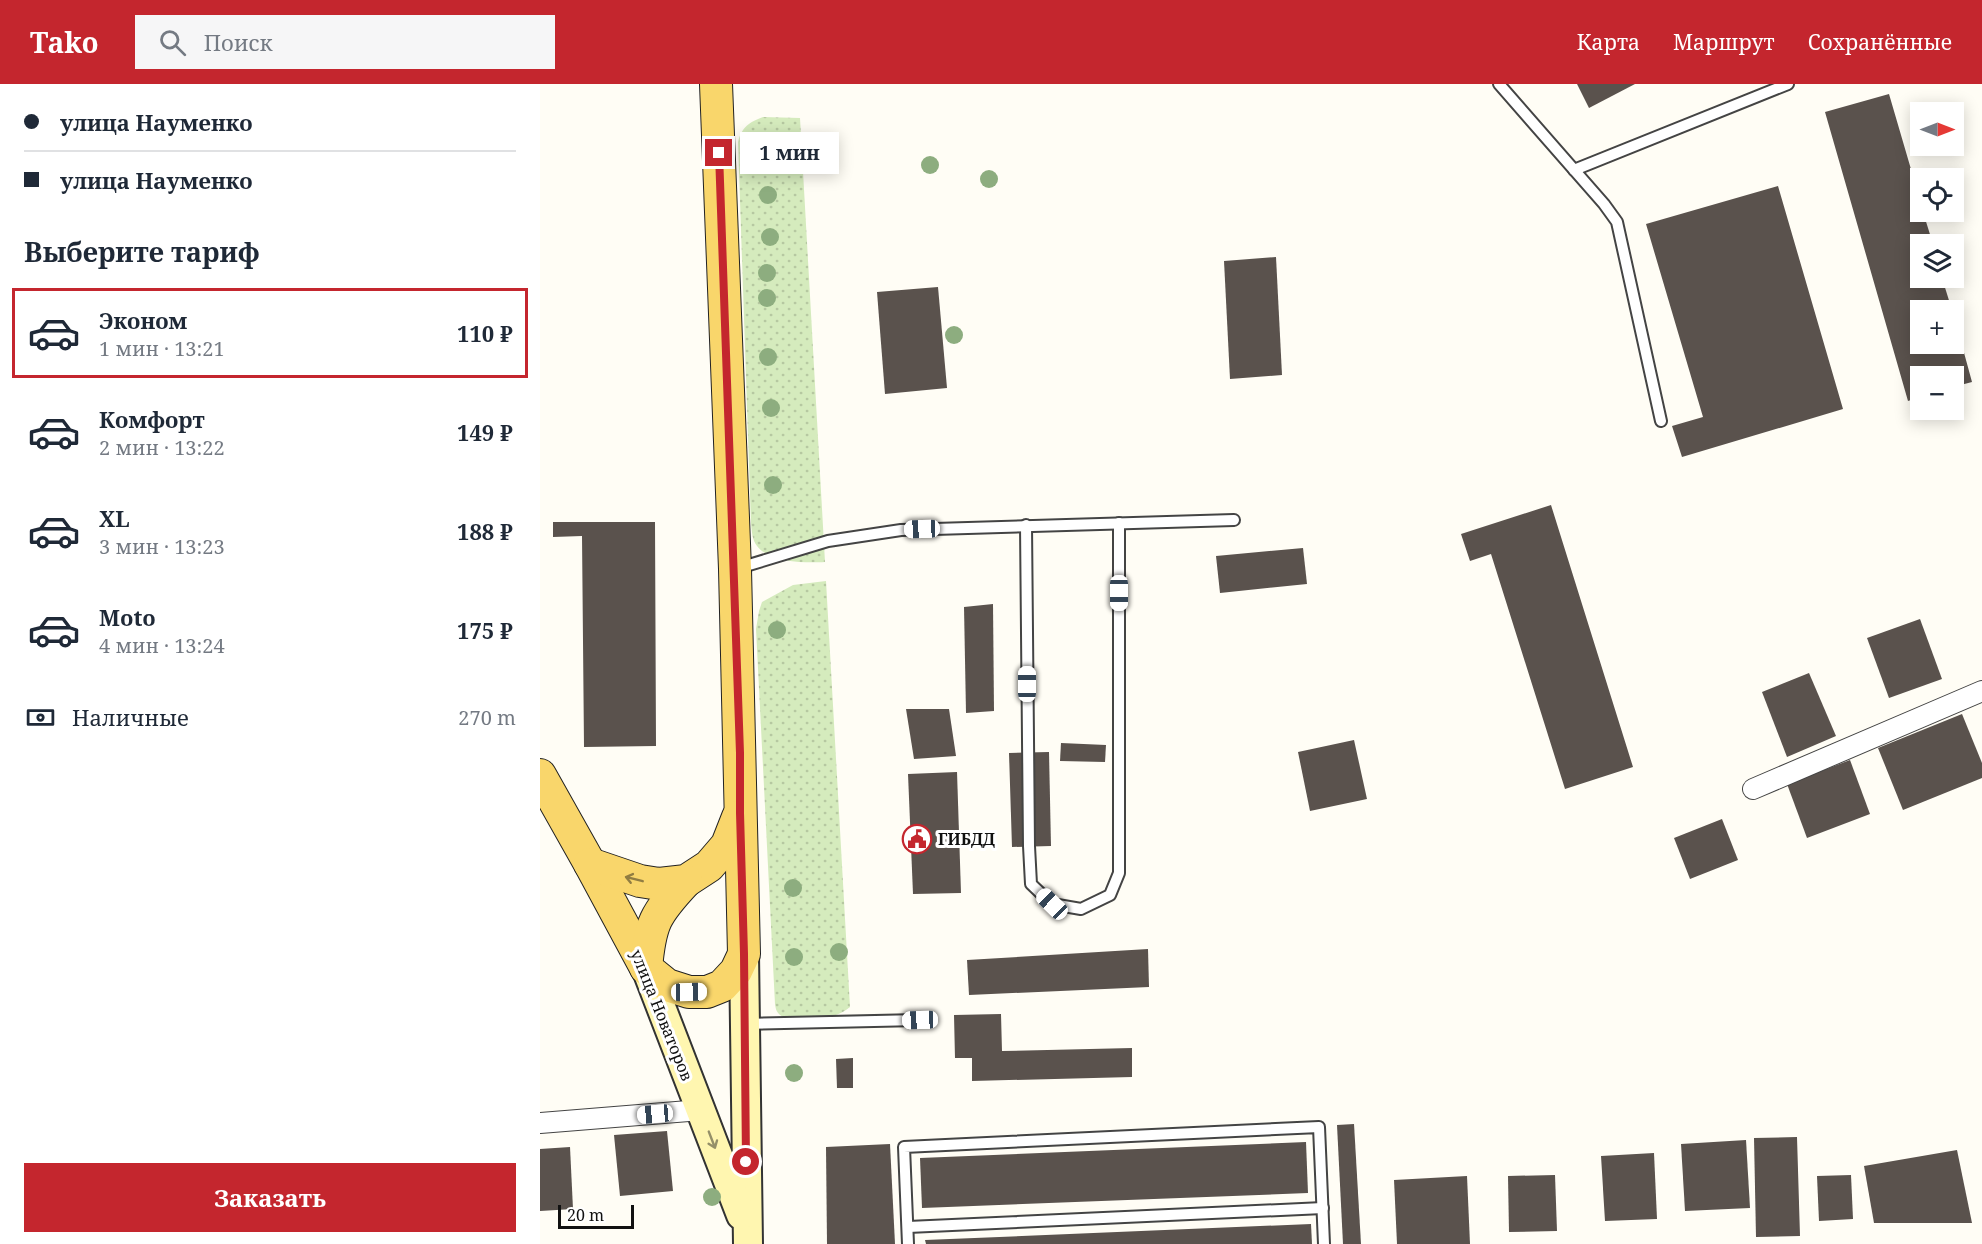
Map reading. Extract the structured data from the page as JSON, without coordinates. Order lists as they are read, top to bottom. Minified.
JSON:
{"streets":{"main road":["улица Новаторов"]},"places":{"public building":["ГИБДД"]},"scale_bar":"20 m","north":"right","page":{"header":"Tako","search":"Поиск","nav":["Карта","Маршрут","Сохранённые"],"banner":["улица Науменко","улица Науменко"],"map_buttons":["+","−"],"bubble":"1 мин","heading":"Выберите тариф","list":[{"name":"Эконом","note":"1 мин · 13:21","value":"110 ₽"},{"name":"Комфорт","note":"2 мин · 13:22","value":"149 ₽"},{"name":"XL","note":"3 мин · 13:23","value":"188 ₽"},{"name":"Moto","note":"4 мин · 13:24","value":"175 ₽"}],"pay":["Наличные","270 m"],"buttons":"Заказать","scale":"20 m"}}
